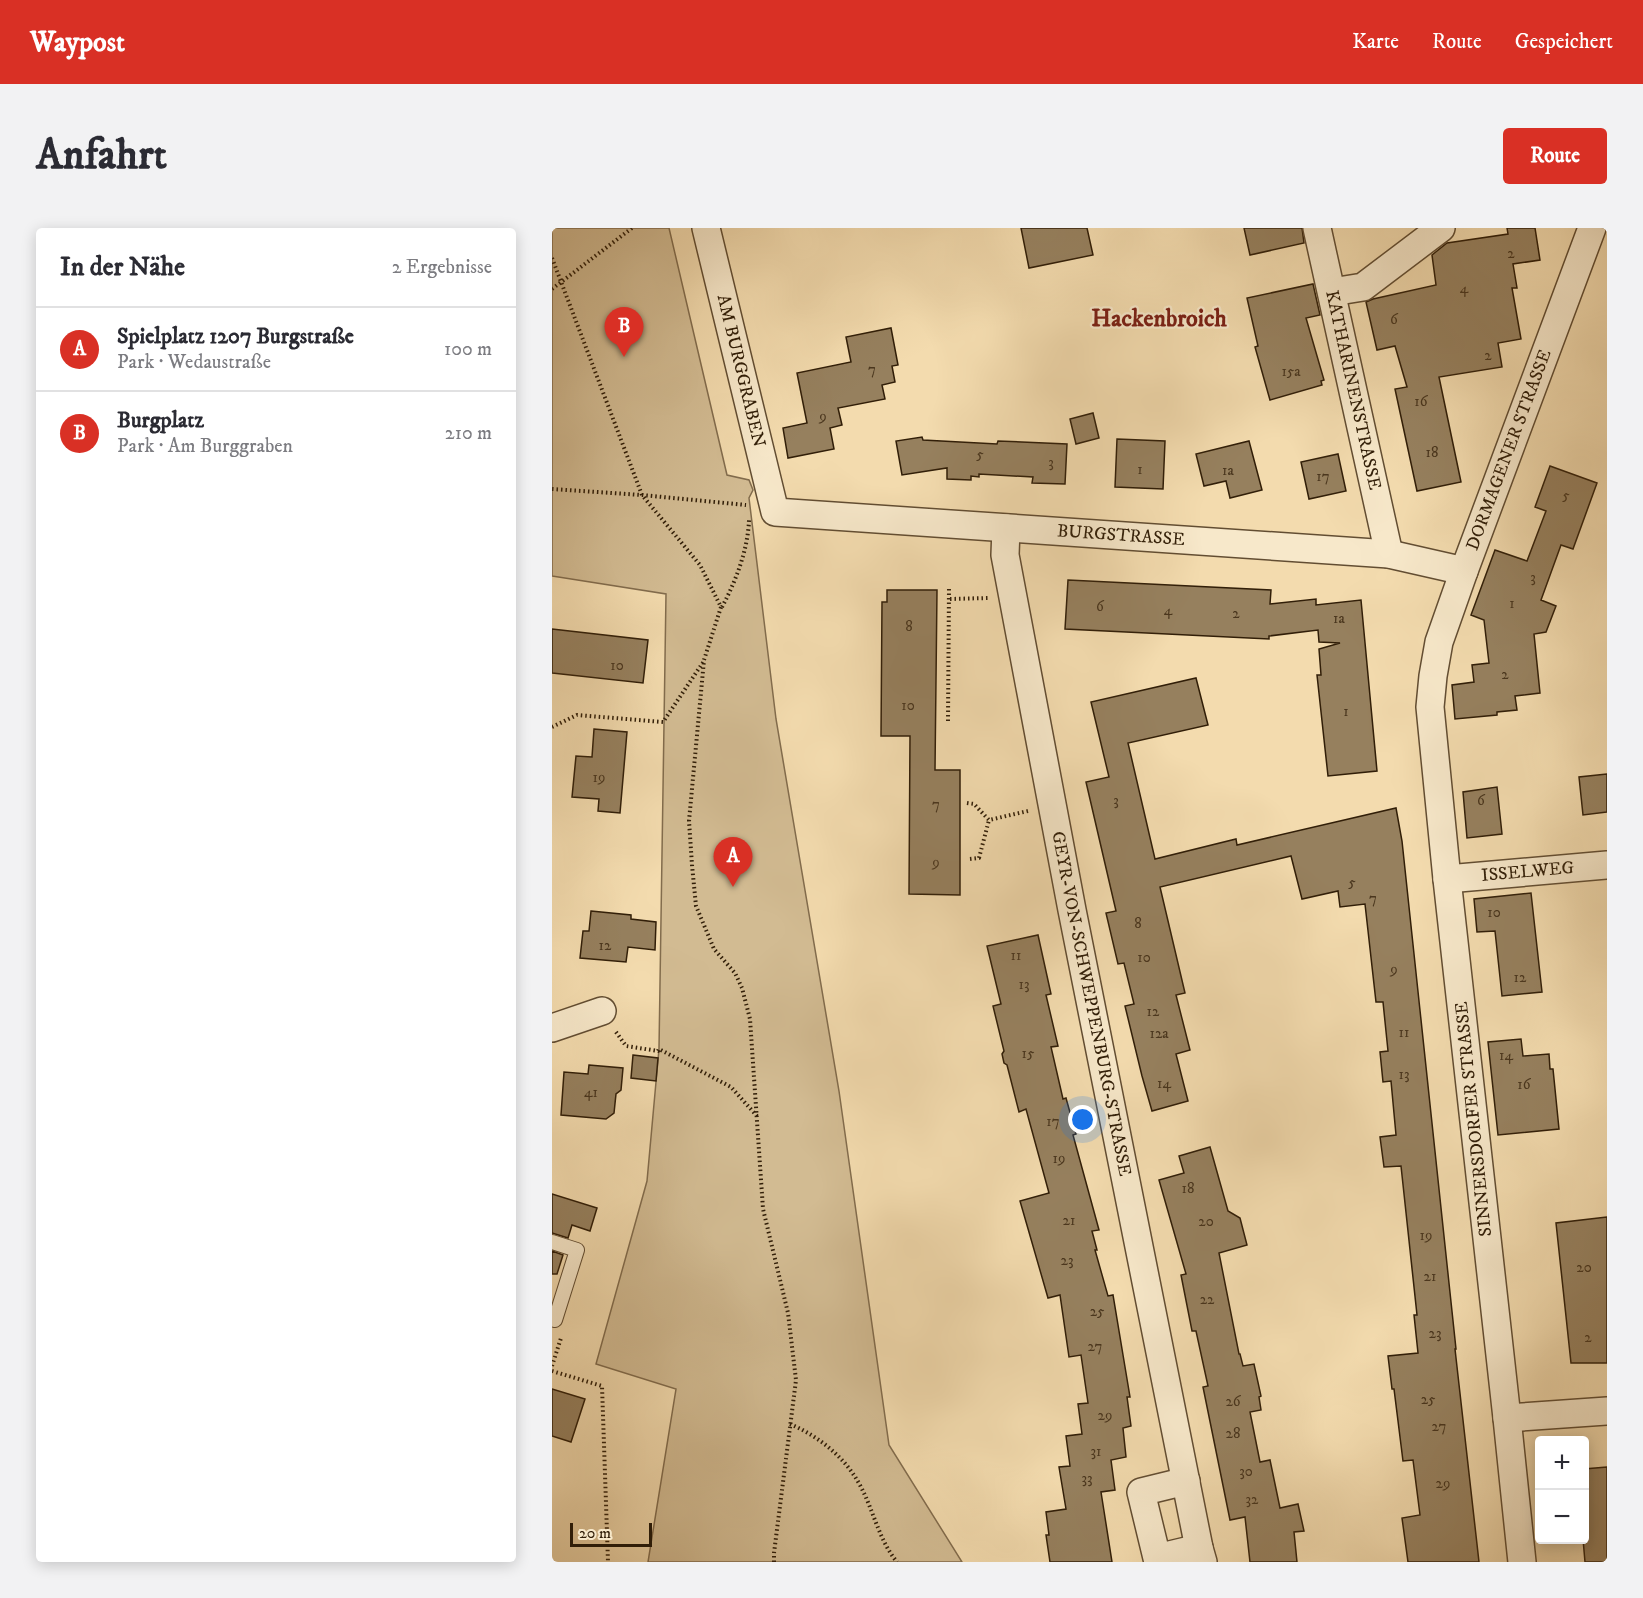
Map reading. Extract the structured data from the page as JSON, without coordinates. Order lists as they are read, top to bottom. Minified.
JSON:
{"streets":{"street":["AM BURGGRABEN","KATHARINENSTRASSE","DORMAGENER STRASSE","BURGSTRASSE","ISSELWEG","GEYR-VON-SCHWEPPENBURG-STRASSE","SINNERSDORFER STRASSE"]},"crossings":[["AM BURGGRABEN","BURGSTRASSE"],["KATHARINENSTRASSE","BURGSTRASSE"],["DORMAGENER STRASSE","BURGSTRASSE"],["DORMAGENER STRASSE","SINNERSDORFER STRASSE"],["BURGSTRASSE","GEYR-VON-SCHWEPPENBURG-STRASSE"],["ISSELWEG","SINNERSDORFER STRASSE"]],"districts":["Hackenbroich"],"house_numbers":["2","4","6","2","7","15a","16","9","18","5","3","1","1a","17","5","3","1","6","4","2","1a","8","10","2","10","1","19","3","6","7","9","5","7","10","8","12","11","10","9","12","13","12","11","12a","15","14","13","14","16","41","17","19","18","21","20","19","23","20","21","22","25","23","2","27","25","26","29","27","28","31","30","33","29","32"],"scale_bar":"20 m","page":{"header":"Waypost","nav":["Karte","Route","Gespeichert"],"buttons":"Route","title":"Anfahrt","heading":["In der Nähe","2 Ergebnisse"],"list":[{"mark":"A","name":"Spielplatz 1207 Burgstraße","note":"Park · Wedaustraße","value":"100 m"},{"mark":"B","name":"Burgplatz","note":"Park · Am Burggraben","value":"210 m"}],"pins":["B","A"],"map_buttons":["+","−"],"scale":"20 m"}}
